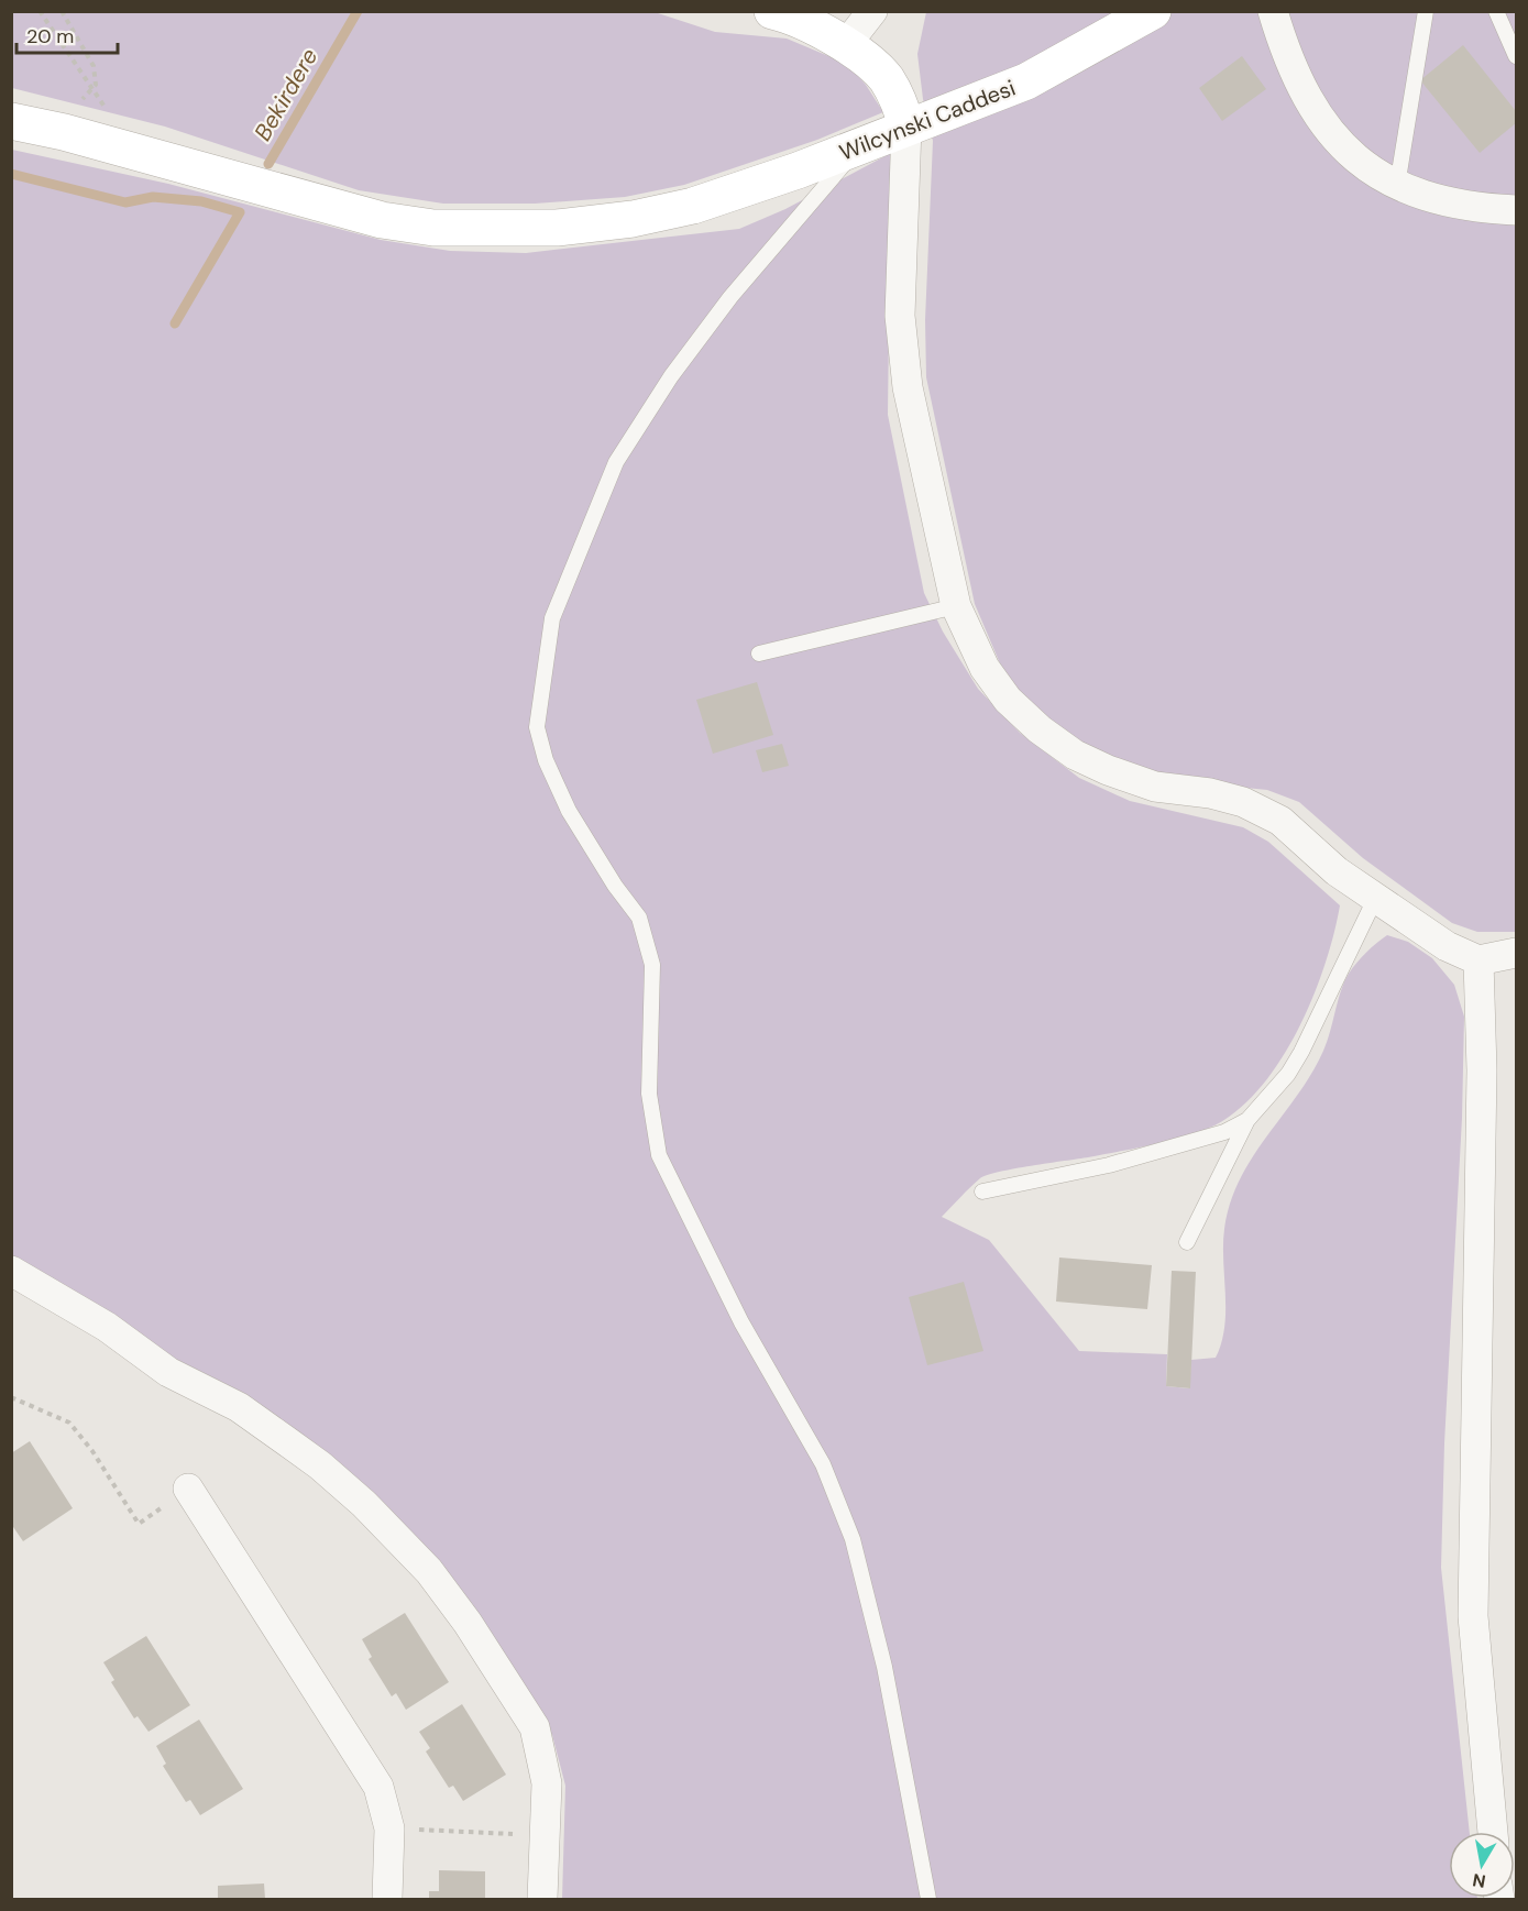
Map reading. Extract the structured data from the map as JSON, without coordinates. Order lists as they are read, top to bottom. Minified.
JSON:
{"streets":{"main road":["Wilcynski Caddesi"]},"water":["Bekirdere"],"scale_bar":"20 m","north":"bottom"}
